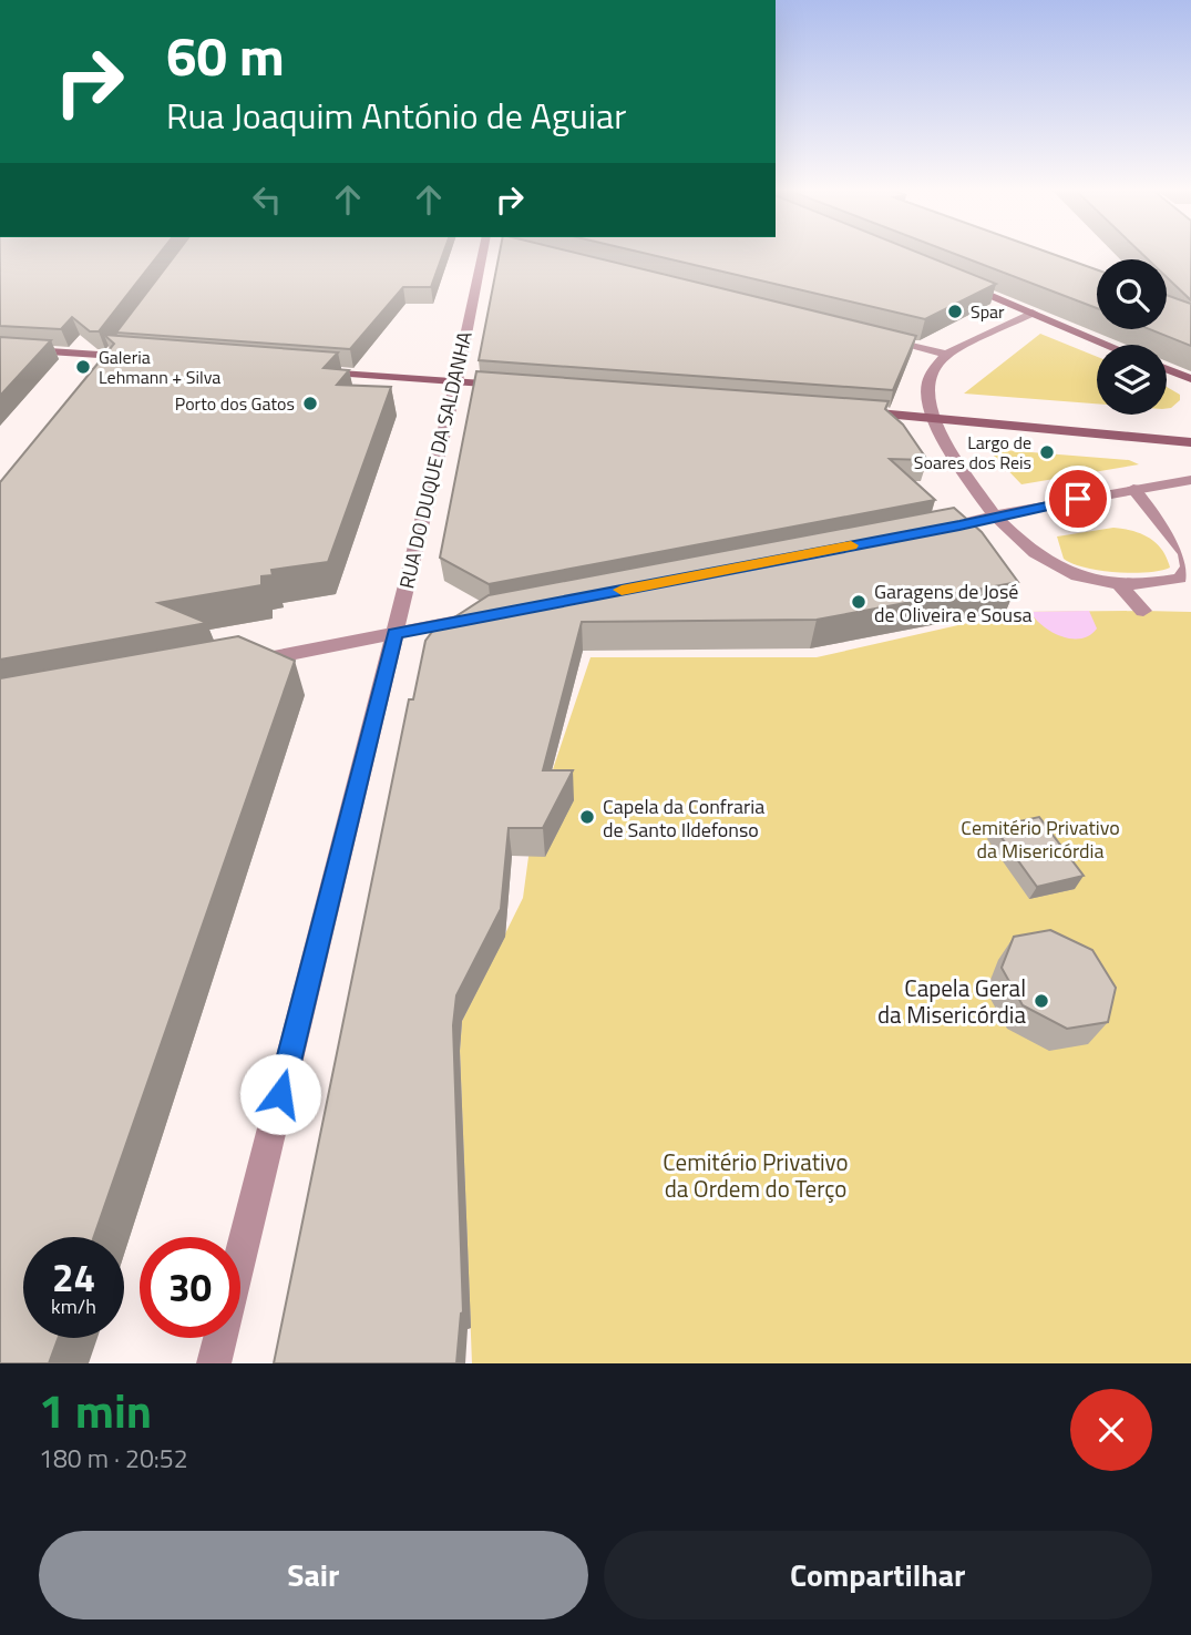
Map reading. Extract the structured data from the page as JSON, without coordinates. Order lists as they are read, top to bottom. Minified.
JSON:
{"streets":{"street":["RUA DO DUQUE DA SALDANHA"]},"parks":["Cemitério Privativo da Misericórdia","Cemitério Privativo da Ordem do Terço"],"places":["Spar","Galeria Lehmann + Silva","Porto dos Gatos","Largo de Soares dos Reis","Garagens de José de Oliveira e Sousa","Capela da Confraria de Santo Ildefonso","Capela Geral da Misericórdia"],"page":{"turn":["60 m","Rua Joaquim António de Aguiar"],"speed":"24 km/h","limit":"30","heading":["1 min","180 m · 20:52"],"buttons":["Sair","Compartilhar"]}}
